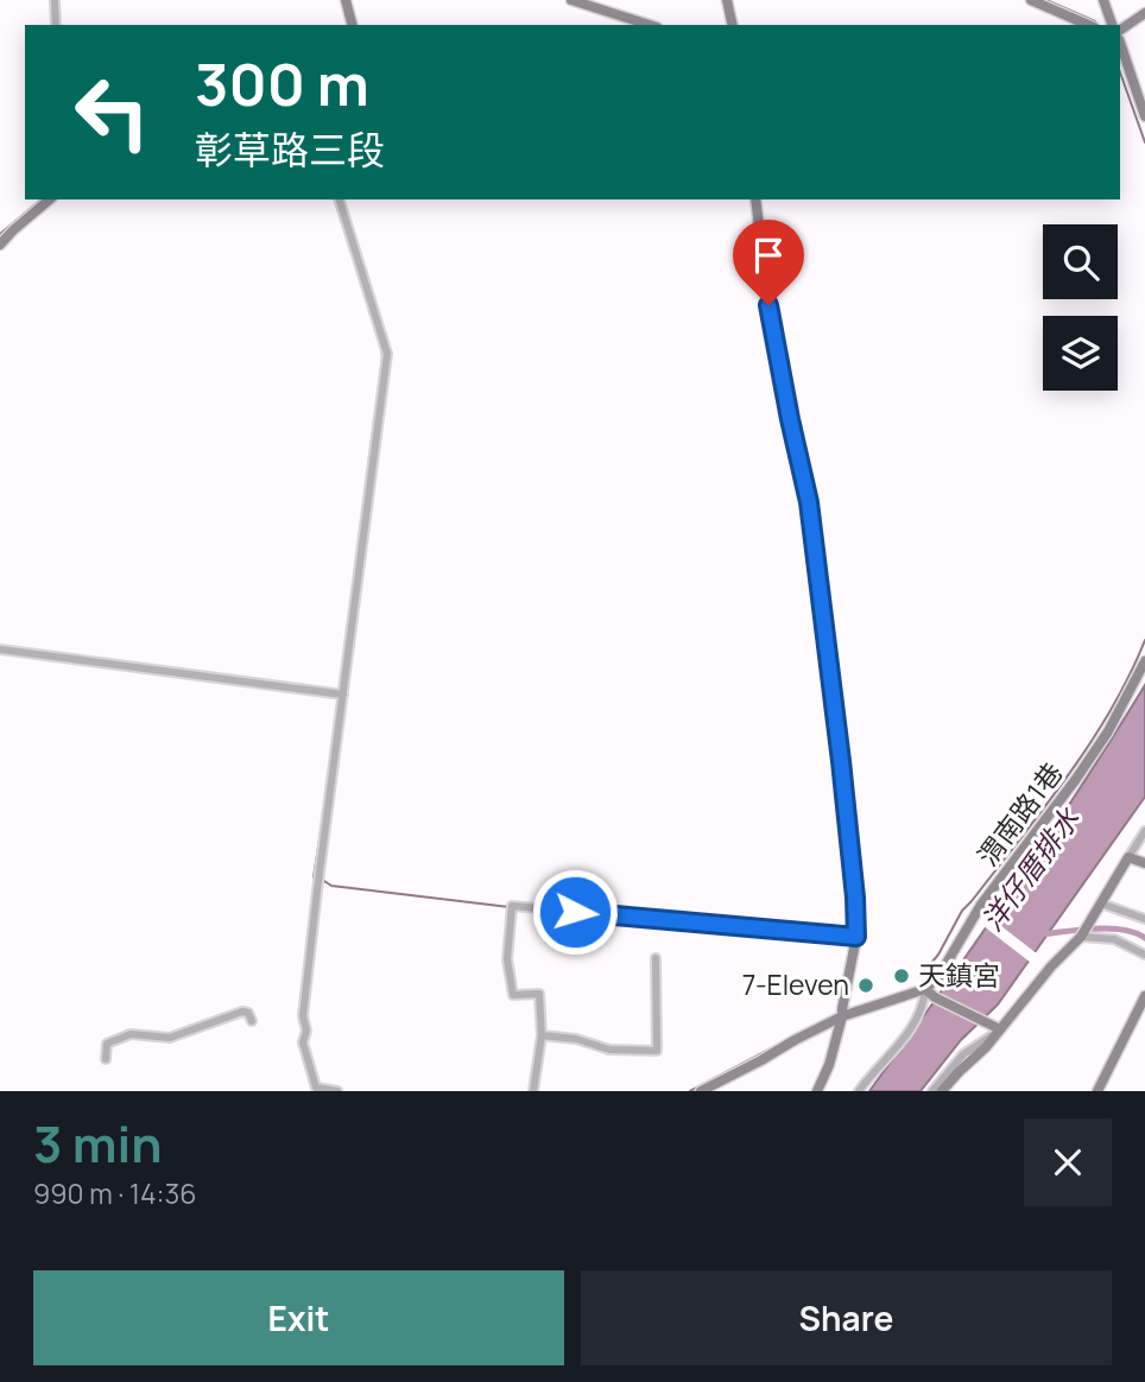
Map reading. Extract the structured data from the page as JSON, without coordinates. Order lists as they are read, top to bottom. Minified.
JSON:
{"streets":{"street":["渭南路1巷"]},"water":["洋仔厝排水"],"places":["天鎮宮","7-Eleven"],"page":{"turn":["300 m","彰草路三段"],"heading":["3 min","990 m · 14:36"],"buttons":["Exit","Share"]}}
